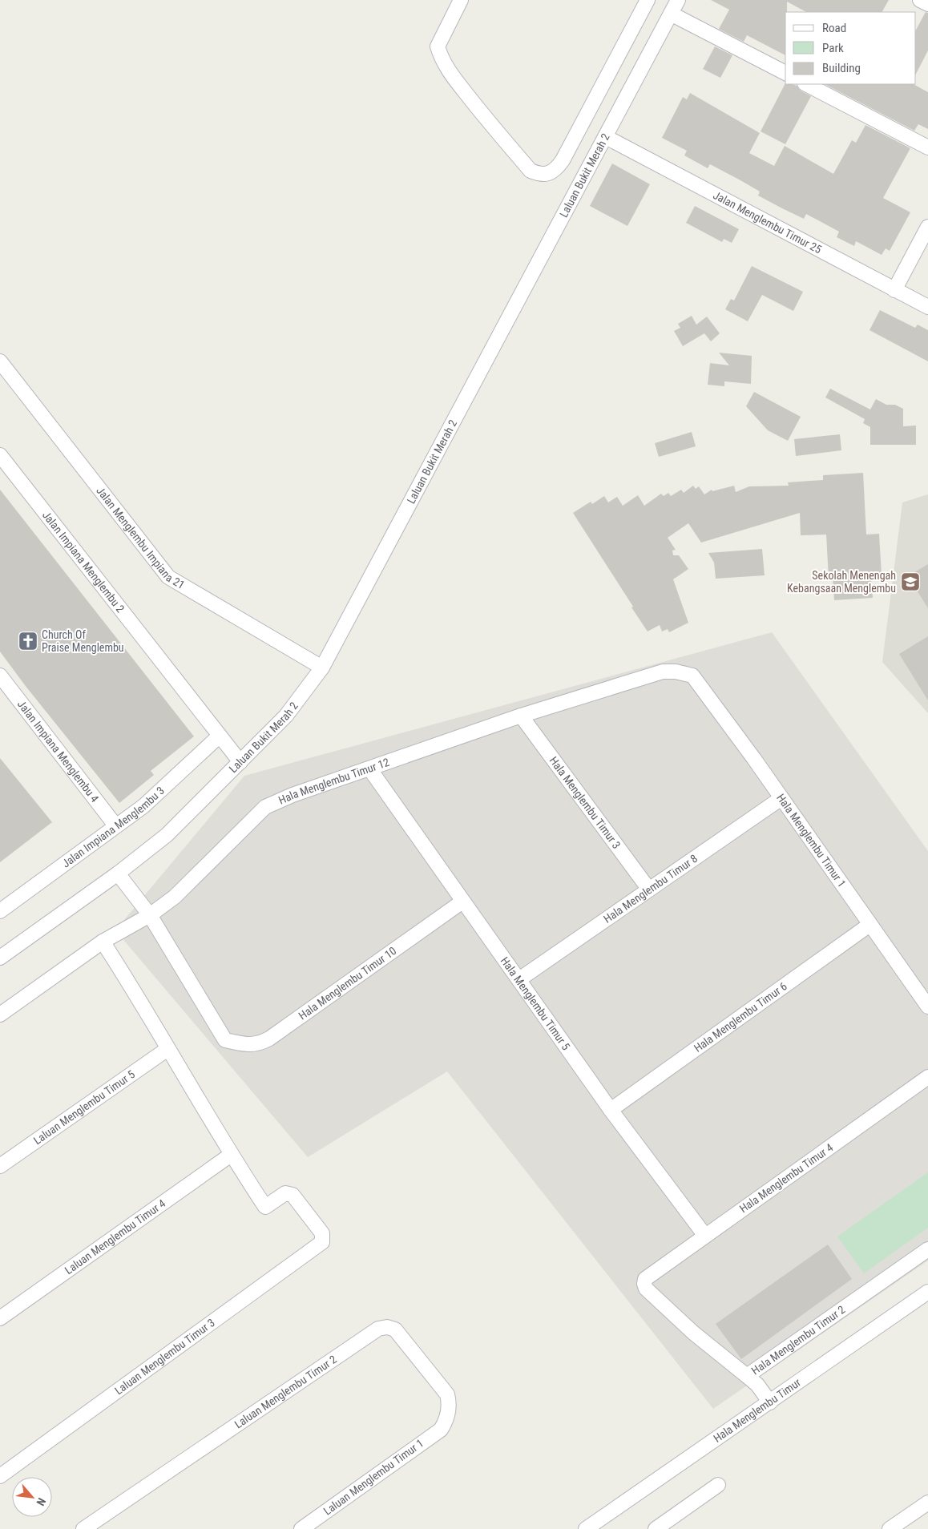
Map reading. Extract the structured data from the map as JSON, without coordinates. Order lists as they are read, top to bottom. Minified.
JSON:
{"streets":{"street":["Laluan Bukit Merah 2","Jalan Menglembu Timur 25","Jalan Menglembu Impiana 21","Jalan Impiana Menglembu 2","Jalan Impiana Menglembu 4","Hala Menglembu Timur 12","Hala Menglembu Timur 3","Jalan Impiana Menglembu 3","Hala Menglembu Timur 1","Hala Menglembu Timur 8","Hala Menglembu Timur 10","Hala Menglembu Timur 5","Hala Menglembu Timur 6","Laluan Menglembu Timur 5","Hala Menglembu Timur 4","Laluan Menglembu Timur 4","Hala Menglembu Timur 2","Laluan Menglembu Timur 3","Laluan Menglembu Timur 2","Hala Menglembu Timur","Laluan Menglembu Timur 1"]},"crossings":[["Laluan Bukit Merah 2","Jalan Menglembu Timur 25"],["Laluan Bukit Merah 2","Jalan Menglembu Impiana 21"],["Laluan Bukit Merah 2","Jalan Impiana Menglembu 2"],["Jalan Impiana Menglembu 2","Jalan Impiana Menglembu 3"],["Jalan Impiana Menglembu 4","Jalan Impiana Menglembu 3"],["Hala Menglembu Timur 12","Hala Menglembu Timur 3"],["Hala Menglembu Timur 12","Hala Menglembu Timur 1"],["Hala Menglembu Timur 12","Hala Menglembu Timur 10"],["Hala Menglembu Timur 12","Hala Menglembu Timur 5"],["Hala Menglembu Timur 3","Hala Menglembu Timur 8"],["Hala Menglembu Timur 1","Hala Menglembu Timur 8"],["Hala Menglembu Timur 1","Hala Menglembu Timur 6"],["Hala Menglembu Timur 8","Hala Menglembu Timur 5"],["Hala Menglembu Timur 10","Hala Menglembu Timur 5"],["Hala Menglembu Timur 5","Hala Menglembu Timur 6"],["Hala Menglembu Timur 5","Hala Menglembu Timur 4"],["Hala Menglembu Timur 4","Hala Menglembu Timur 2"],["Laluan Menglembu Timur 4","Laluan Menglembu Timur 3"],["Laluan Menglembu Timur 2","Laluan Menglembu Timur 1"]],"places":{"school or university":["Sekolah Menengah Kebangsaan Menglembu"],"church":["Church Of Praise Menglembu"]},"legend":["Road","Park","Building"],"north":"bottom right"}
